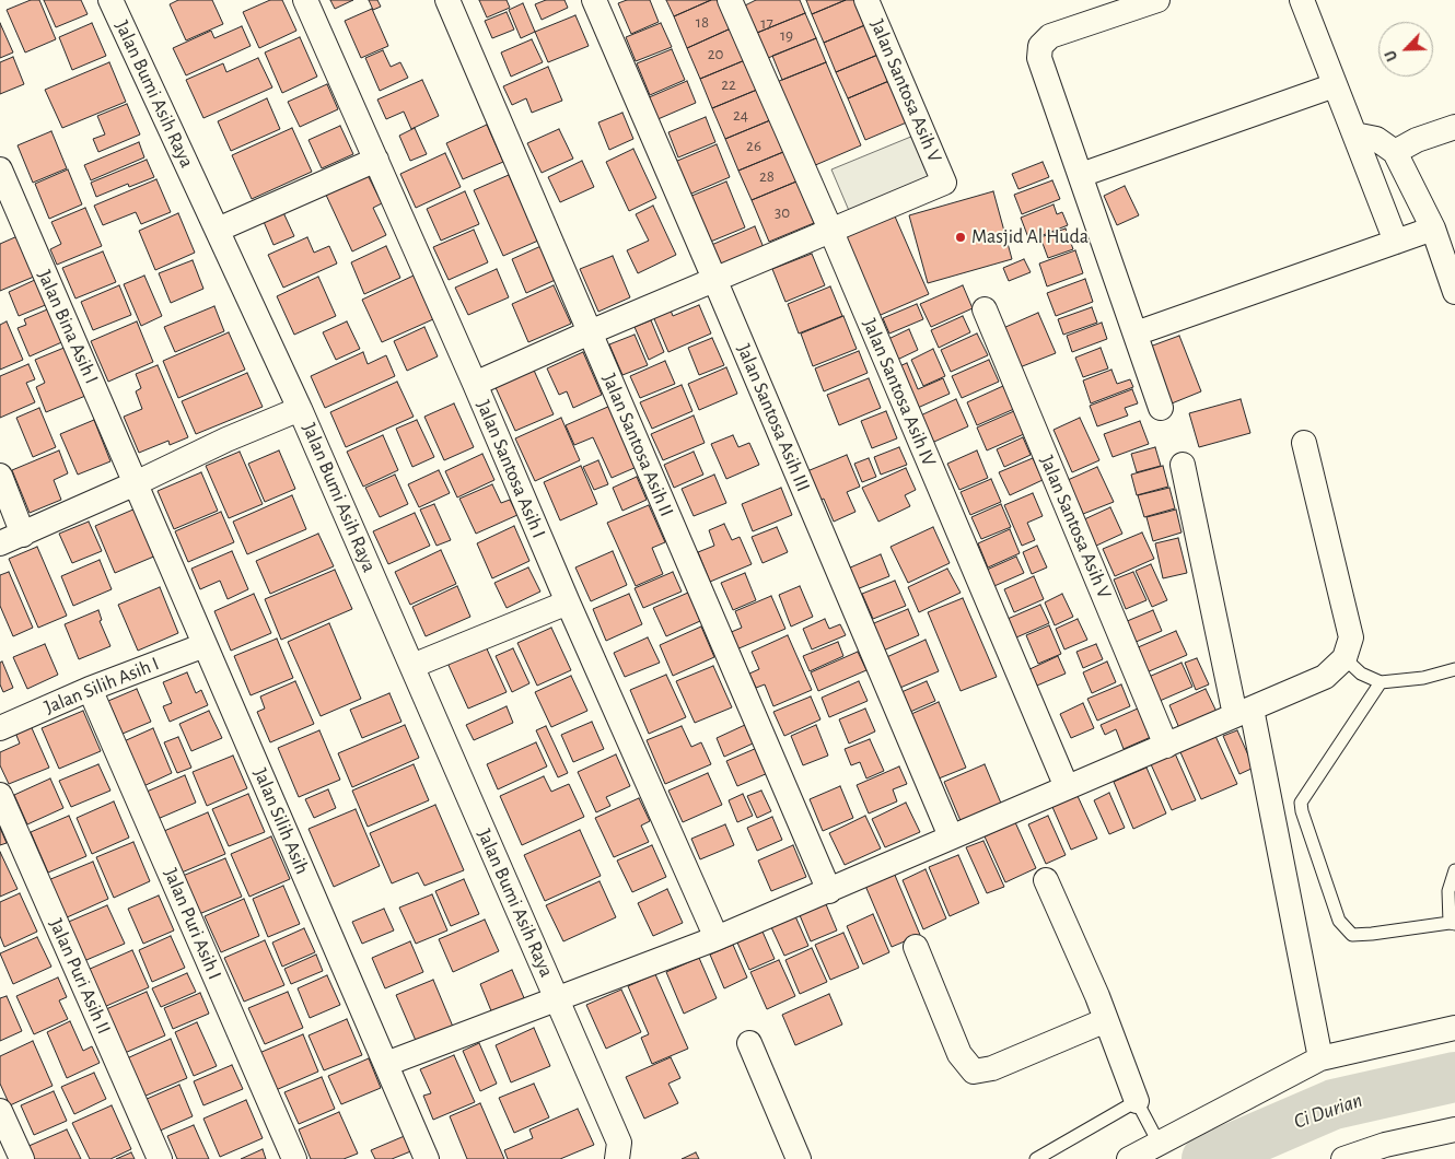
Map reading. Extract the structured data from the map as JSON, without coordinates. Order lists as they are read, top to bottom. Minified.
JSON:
{"streets":{"street":["Jalan Santosa Asih V","Jalan Bumi Asih Raya","Jalan Bina Asih I","Jalan Santosa Asih IV","Jalan Santosa Asih III","Jalan Santosa Asih II","Jalan Santosa Asih I","Jalan Silih Asih I","Jalan Silih Asih","Jalan Puri Asih I","Jalan Puri Asih II"]},"crossings":[["Jalan Santosa Asih V","Jalan Santosa Asih IV"],["Jalan Bina Asih I","Jalan Silih Asih"],["Jalan Silih Asih I","Jalan Silih Asih"],["Jalan Silih Asih I","Jalan Puri Asih I"]],"water":["Ci Durian"],"places":["Masjid Al Huda"],"house_numbers":["18","17","19","20","22","24","26","28","30"],"north":"bottom left"}
